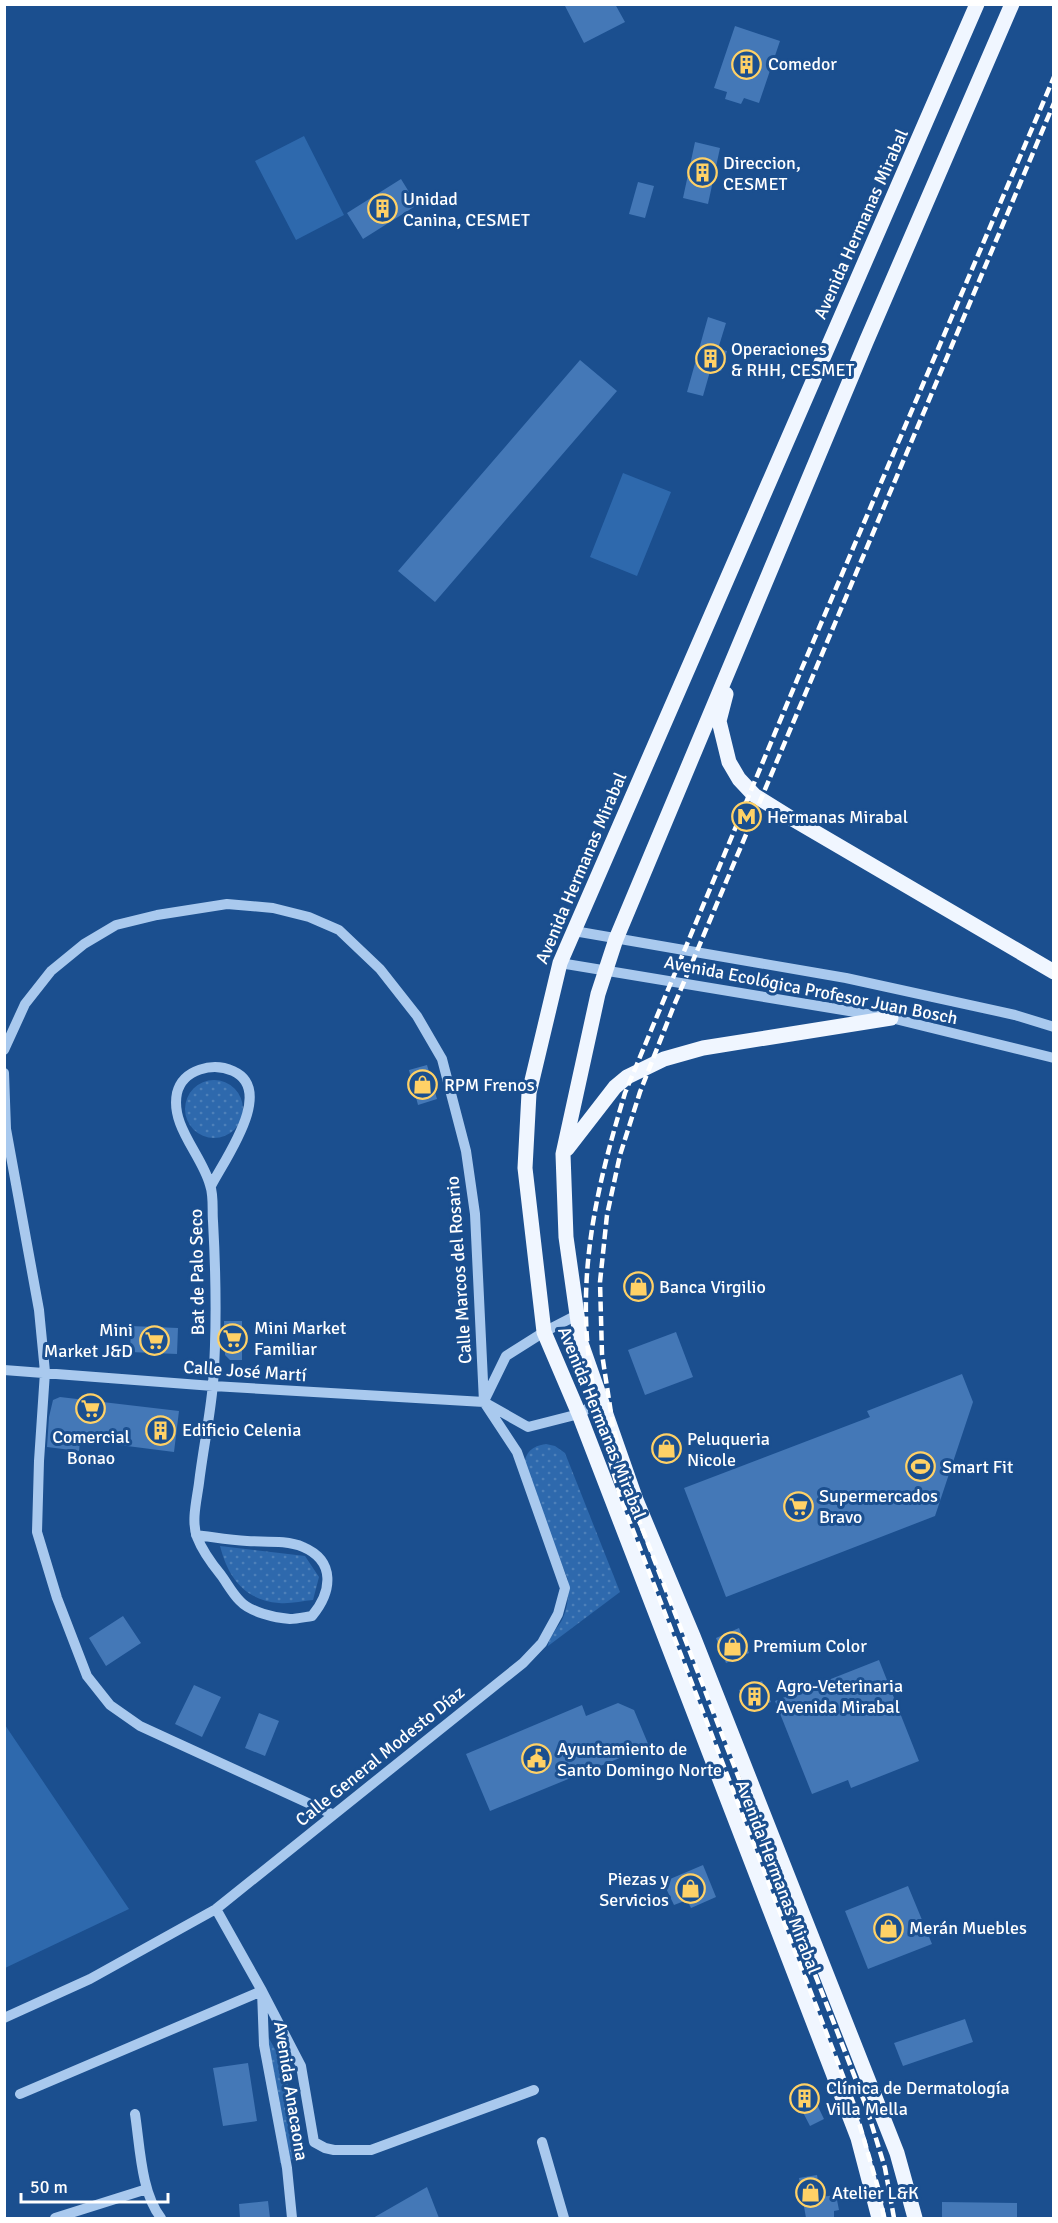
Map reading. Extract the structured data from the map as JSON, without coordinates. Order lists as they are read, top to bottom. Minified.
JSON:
{"streets":{"main road":["Avenida Hermanas Mirabal"],"street":["Avenida Ecológica Profesor Juan Bosch","Calle Marcos del Rosario","Bat de Palo Seco","Calle José Martí","Calle General Modesto Díaz","Avenida Anacaona"]},"crossings":[["Avenida Hermanas Mirabal","Avenida Ecológica Profesor Juan Bosch"],["Calle Marcos del Rosario","Calle José Martí"],["Calle Marcos del Rosario","Calle General Modesto Díaz"],["Bat de Palo Seco","Calle José Martí"],["Calle José Martí","Calle General Modesto Díaz"],["Calle General Modesto Díaz","Avenida Anacaona"]],"places":{"building":["Comedor","Direccion, CESMET","Unidad Canina, CESMET","Operaciones & RHH, CESMET","Edificio Celenia","Agro-Veterinaria Avenida Mirabal","Clínica de Dermatología Villa Mella"],"metro station":["Hermanas Mirabal"],"shop":["RPM Frenos","Banca Virgilio","Peluqueria Nicole","Premium Color","Piezas y Servicios","Merán Muebles","Atelier L&K"],"supermarket":["Mini Market Familiar","Mini Market J&D","Comercial Bonao","Supermercados Bravo"],"sports":["Smart Fit"],"public building":["Ayuntamiento de Santo Domingo Norte"]},"scale_bar":"50 m"}
